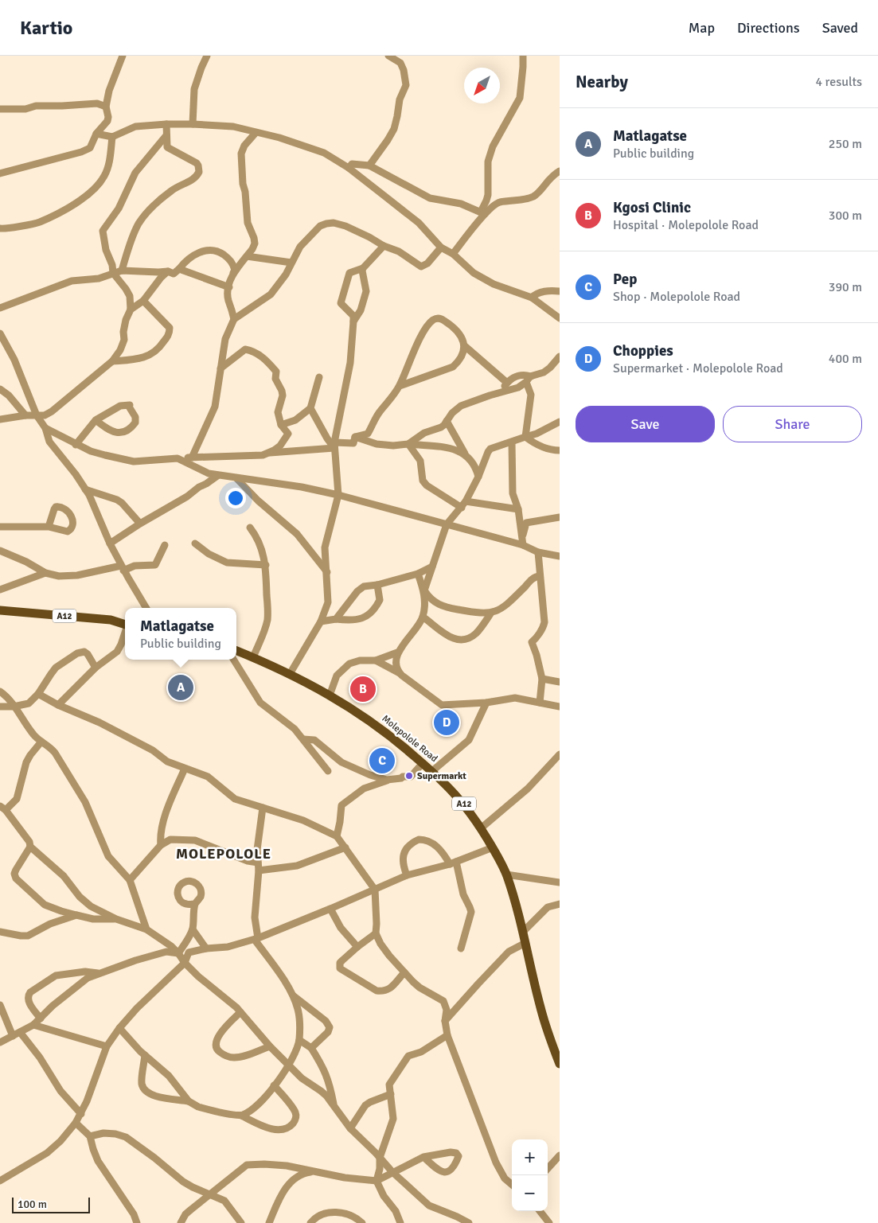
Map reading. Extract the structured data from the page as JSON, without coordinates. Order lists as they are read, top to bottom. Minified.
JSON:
{"streets":{"main road":["A12","Molepolole Road"]},"districts":["MOLEPOLOLE"],"places":["Supermarkt"],"scale_bar":"100 m","north":"bottom left","page":{"header":"Kartio","nav":["Map","Directions","Saved"],"heading":["Nearby","4 results"],"list":[{"mark":"A","name":"Matlagatse","note":"Public building","value":"250 m"},{"mark":"B","name":"Kgosi Clinic","note":"Hospital · Molepolole Road","value":"300 m"},{"mark":"C","name":"Pep","note":"Shop · Molepolole Road","value":"390 m"},{"mark":"D","name":"Choppies","note":"Supermarket · Molepolole Road","value":"400 m"}],"buttons":["Save","Share"],"popup":["Matlagatse","Public building"],"pins":["A","B","D","C"],"map_buttons":["+","−"],"scale":"100 m"}}
